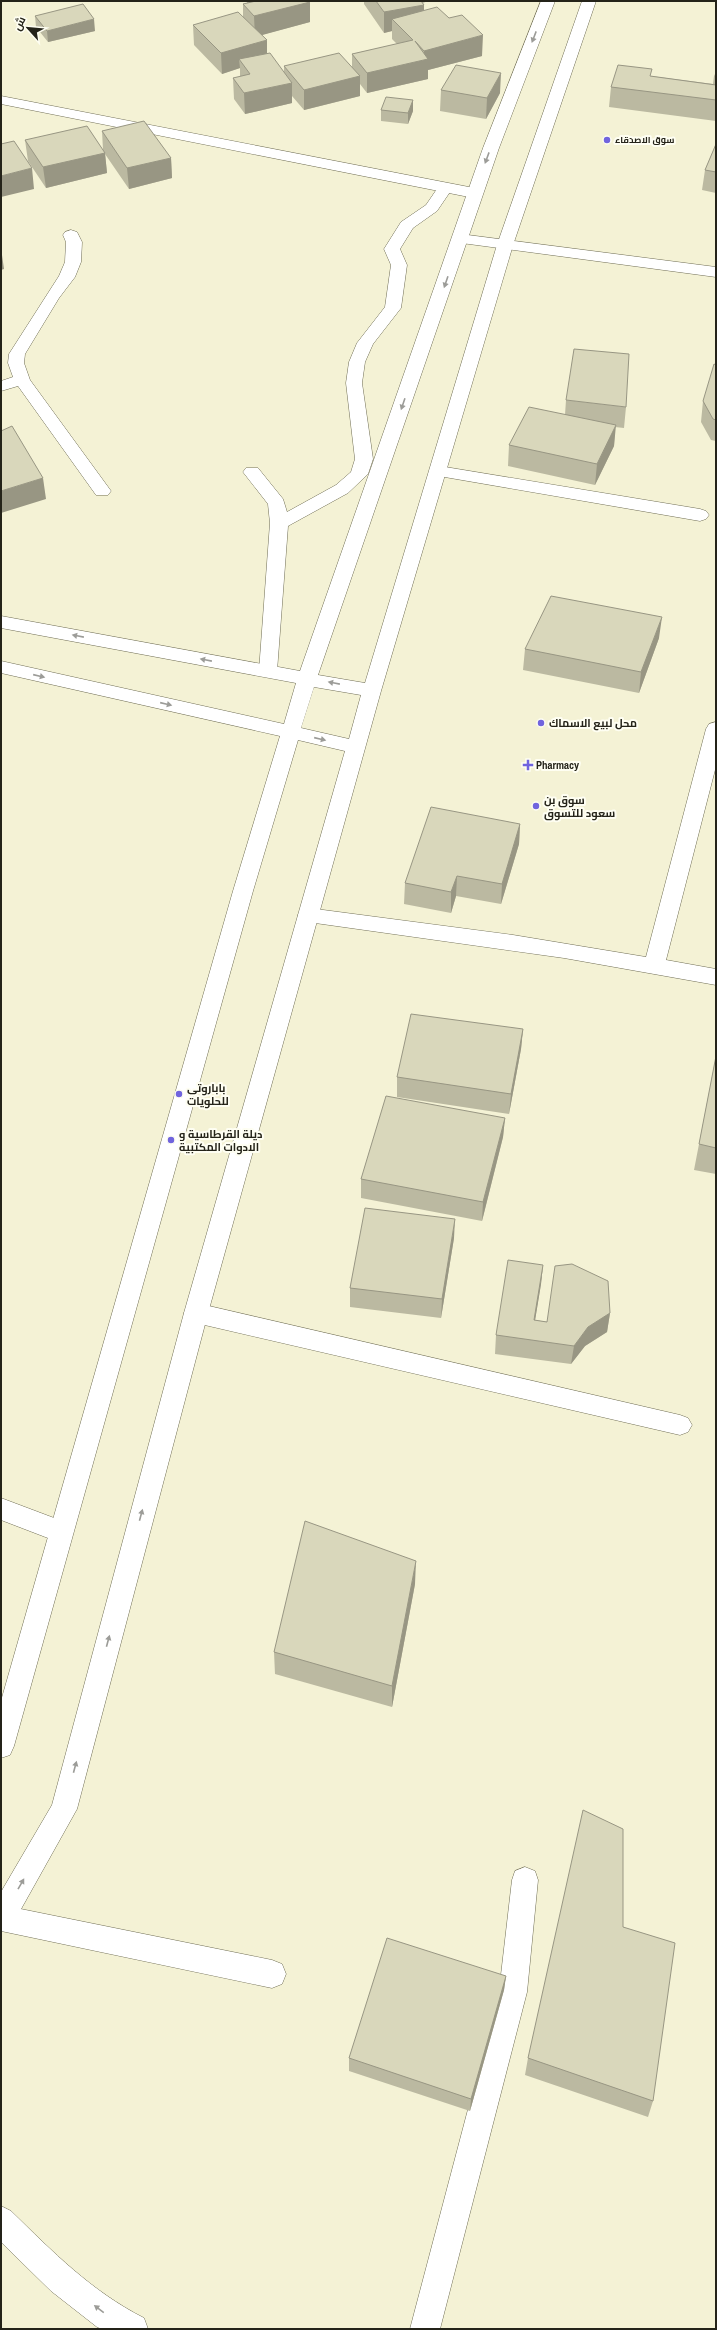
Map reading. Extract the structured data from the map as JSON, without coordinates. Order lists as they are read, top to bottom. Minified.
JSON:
{"places":{"other":["سوق الاصدقاء","محل لبيع الاسماك","سوق بن سعود للتسوق","باباروتي للحلويات","ديلة القرطاسية و الادوات المكتبية"],"health":["Pharmacy"]},"north":"top left"}
